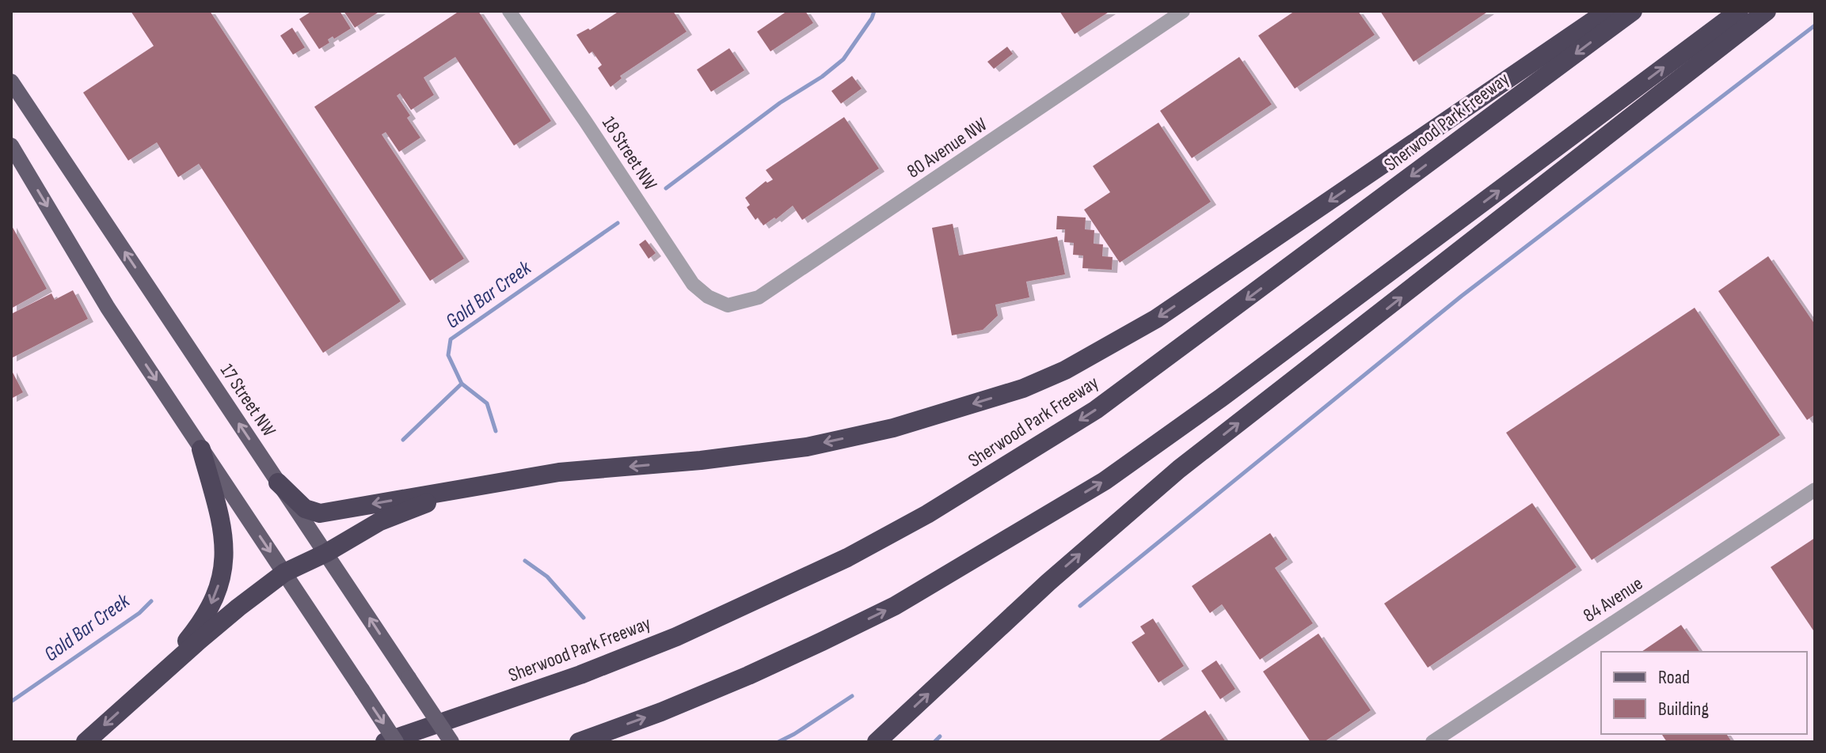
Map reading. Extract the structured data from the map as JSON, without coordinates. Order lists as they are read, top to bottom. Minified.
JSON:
{"streets":{"highway":["Sherwood Park Freeway"],"main road":["17 Street NW"],"street":["80 Avenue NW","18 Street NW","84 Avenue"]},"crossings":[["80 Avenue NW","18 Street NW"]],"water":["Gold Bar Creek"],"legend":["Road","Building"]}
